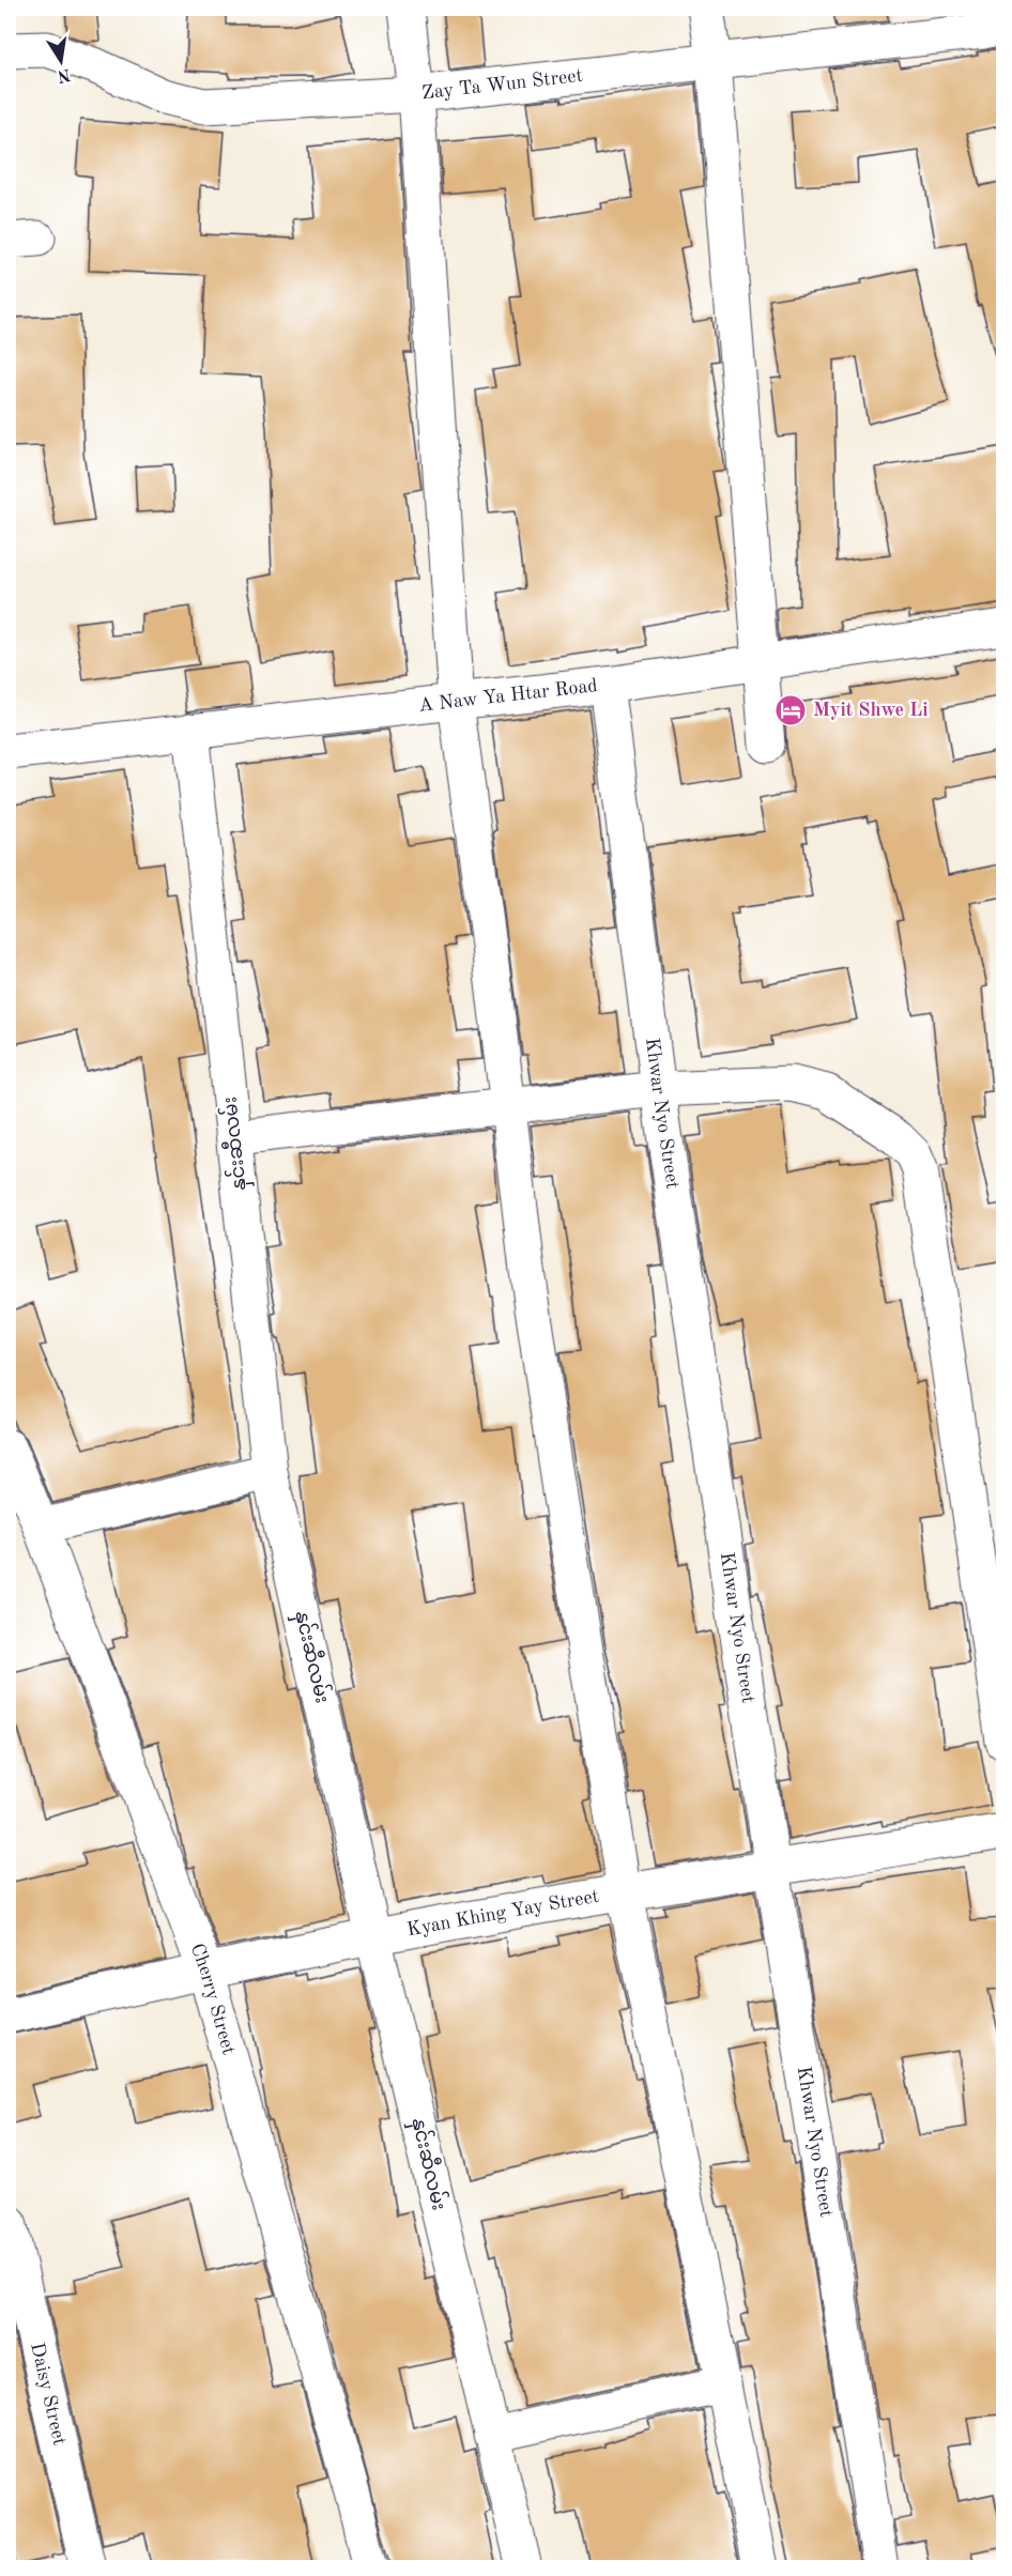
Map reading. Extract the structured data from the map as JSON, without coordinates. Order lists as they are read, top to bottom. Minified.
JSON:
{"streets":{"street":["Zay Ta Wun Street","A Naw Ya Htar Road","Khwar Nyo Street","နှင်းဆီလမ်း","Kyan Khing Yay Street","Cherry Street","Daisy Street"]},"crossings":[["A Naw Ya Htar Road","Khwar Nyo Street"],["A Naw Ya Htar Road","နှင်းဆီလမ်း"],["Khwar Nyo Street","Kyan Khing Yay Street"],["နှင်းဆီလမ်း","Kyan Khing Yay Street"],["Kyan Khing Yay Street","Cherry Street"]],"places":{"hotel":["Myit Shwe Li"]},"north":"bottom"}
